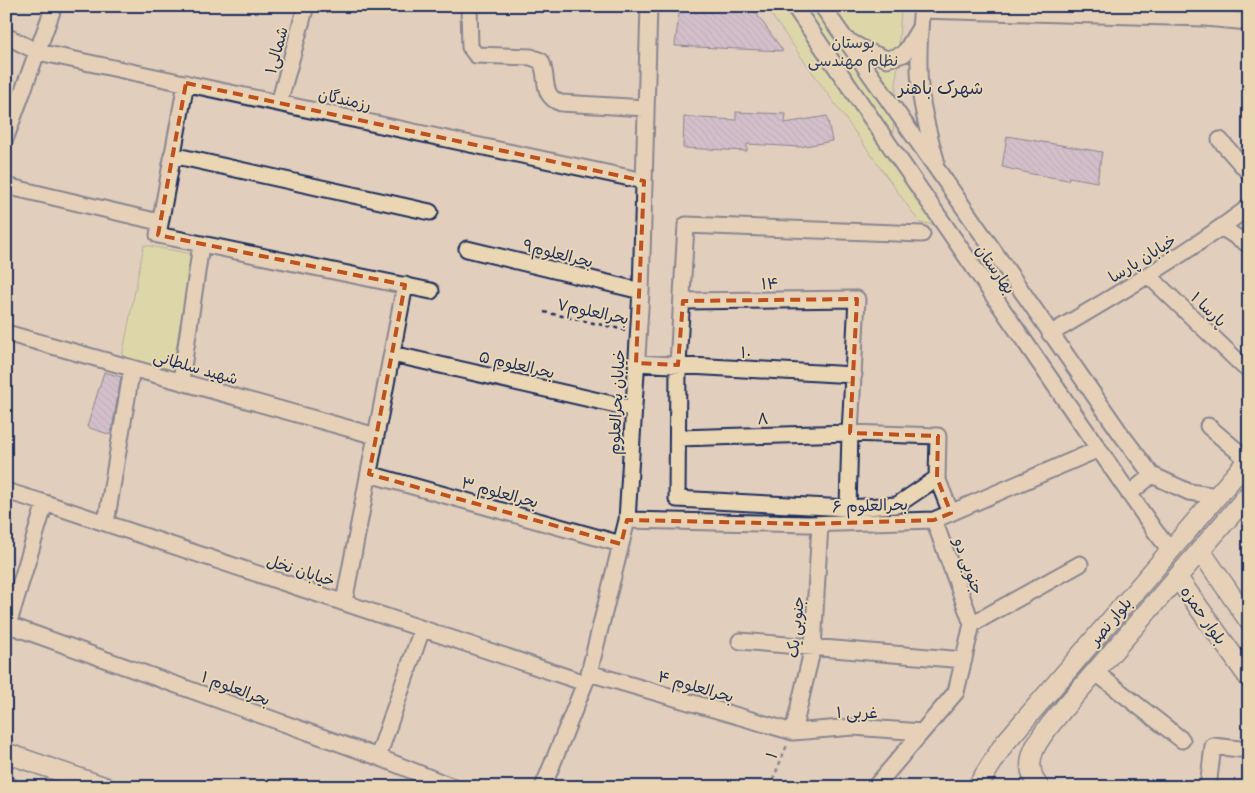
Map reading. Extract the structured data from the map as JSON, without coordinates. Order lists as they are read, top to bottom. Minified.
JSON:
{"streets":{"main road":["بلوار حمزه","بلوار نصر"],"street":["شمالی۱","رزمندگان","بحرالعلوم۹","خیابان پارسا","بهارستان","۱۴","پارسا ۱","۱۰","بحرالعلوم ۵","شهید سلطانی","خیابان بحرالعلوم","۸","بحرالعلوم ۳","بحرالعلوم ۶","جنوبی دو","خیابان نخل","جنوبی یک","بحرالعلوم ۴","بحرالعلوم ۱","غربی ۱"],"path":["بحرالعلوم۷","۱"]},"crossings":[["شمالی۱","رزمندگان"],["رزمندگان","خیابان بحرالعلوم"],["بحرالعلوم۹","خیابان بحرالعلوم"],["خیابان پارسا","بهارستان"],["خیابان پارسا","پارسا ۱"],["بهارستان","بحرالعلوم ۶"],["بهارستان","بلوار نصر"],["۱۴","۱۰"],["بحرالعلوم۷","خیابان بحرالعلوم"],["۱۰","خیابان بحرالعلوم"],["بحرالعلوم ۵","خیابان بحرالعلوم"],["خیابان بحرالعلوم","بحرالعلوم ۳"],["خیابان بحرالعلوم","بحرالعلوم ۶"],["خیابان بحرالعلوم","خیابان نخل"],["خیابان بحرالعلوم","بحرالعلوم ۴"],["بحرالعلوم ۶","جنوبی دو"],["بحرالعلوم ۶","جنوبی یک"],["خیابان نخل","بحرالعلوم ۴"],["بلوار حمزه","بلوار نصر"],["جنوبی یک","بحرالعلوم ۴"],["جنوبی یک","غربی ۱"],["جنوبی یک","۱"],["بحرالعلوم ۴","غربی ۱"],["بحرالعلوم ۴","۱"],["غربی ۱","۱"]],"districts":["شهرک باهنر"],"parks":["بوستان نظام مهندسی"]}
